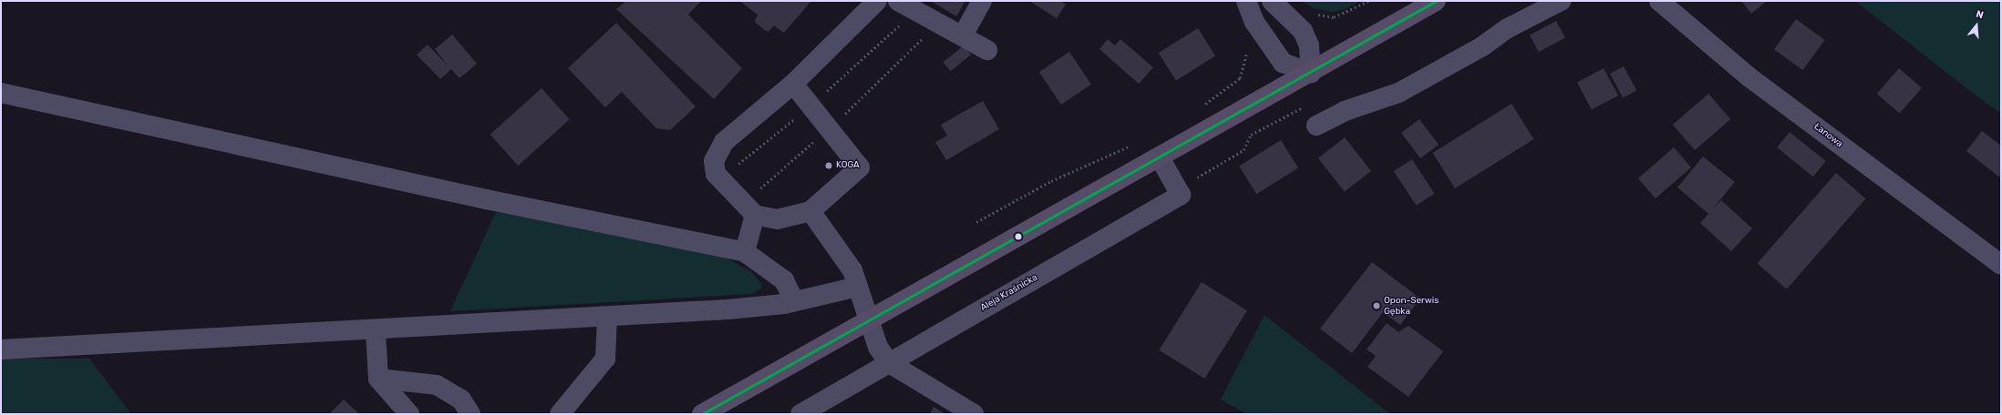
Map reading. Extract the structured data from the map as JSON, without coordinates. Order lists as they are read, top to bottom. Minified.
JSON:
{"streets":{"street":["Łanowa","Aleja Kraśnicka"]},"places":["KOGA","Opon-Serwis Gębka"],"north":"top"}
